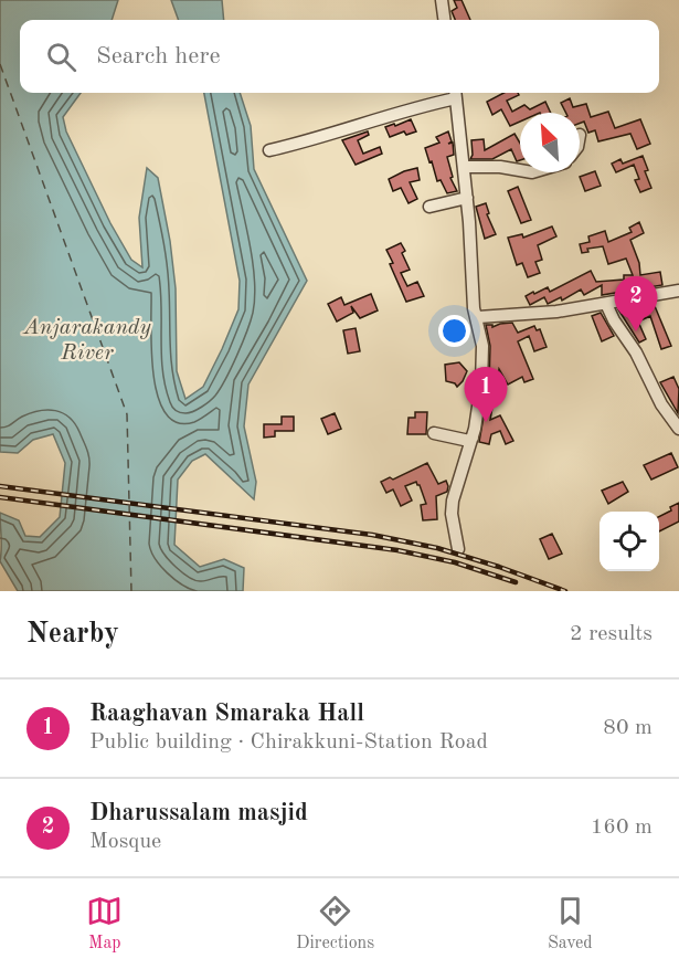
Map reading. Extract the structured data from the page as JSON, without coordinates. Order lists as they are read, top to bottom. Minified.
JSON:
{"water":["Anjarakandy River"],"north":"top left","page":{"search":"Search here","pins":["2","1"],"heading":["Nearby","2 results"],"list":[{"mark":"1","name":"Raaghavan Smaraka Hall","note":"Public building · Chirakkuni-Station Road","value":"80 m"},{"mark":"2","name":"Dharussalam masjid","note":"Mosque","value":"160 m"}],"nav":["Map","Directions","Saved"]}}
